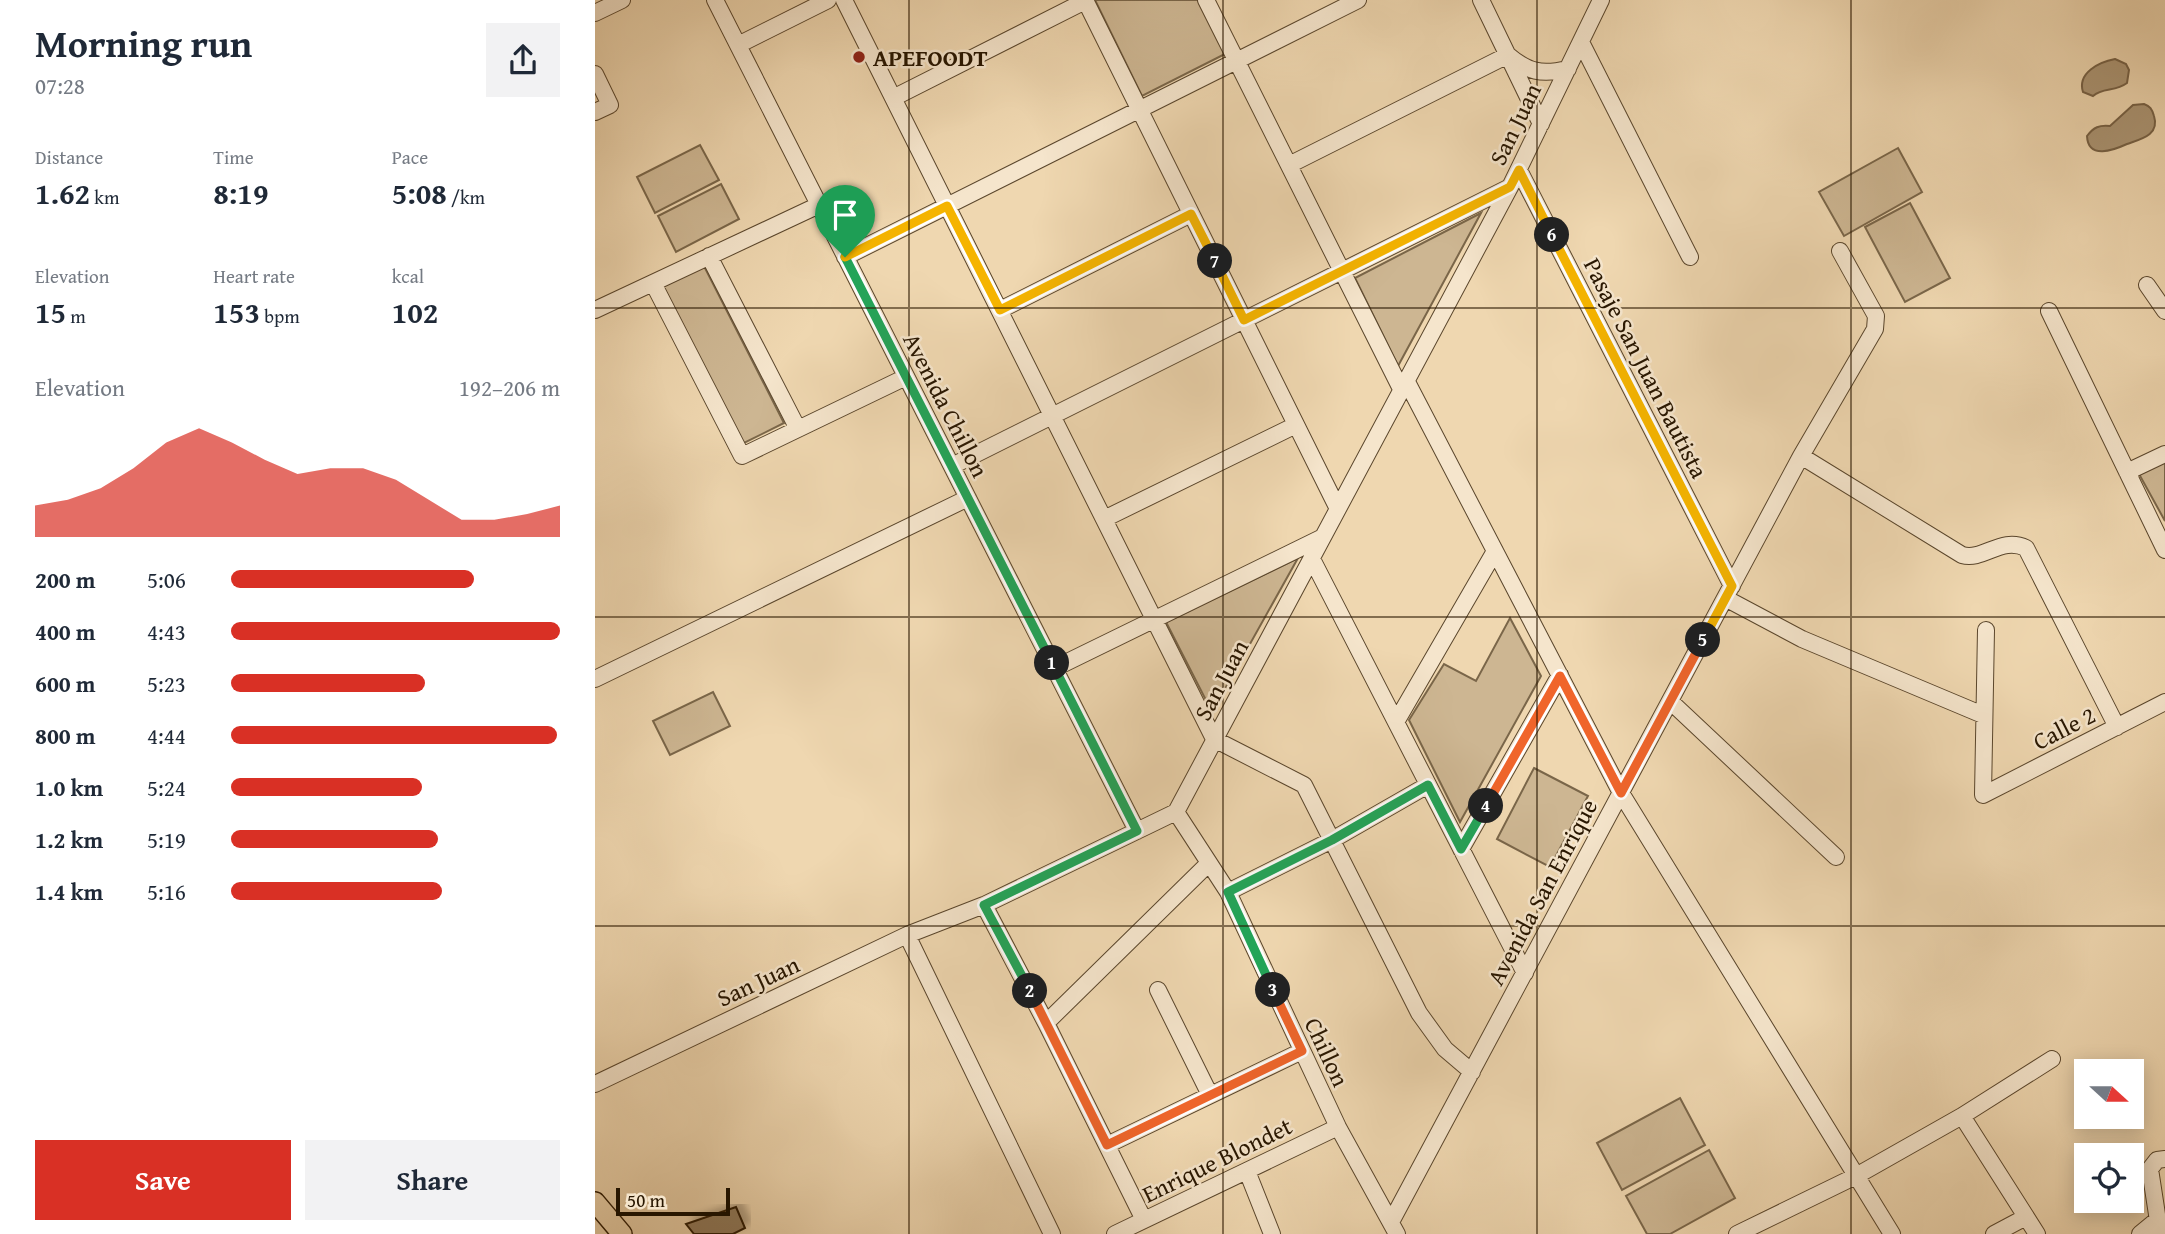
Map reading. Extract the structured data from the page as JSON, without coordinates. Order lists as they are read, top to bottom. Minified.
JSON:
{"streets":{"street":["San Juan","Pasaje San Juan Bautista","Avenida Chillon","Calle 2","Avenida San Enrique","Chillon","Enrique Blondet"]},"crossings":[["San Juan","Pasaje San Juan Bautista"],["San Juan","Avenida Chillon"],["San Juan","Chillon"],["Pasaje San Juan Bautista","Avenida San Enrique"],["Avenida San Enrique","Chillon"],["Chillon","Enrique Blondet"]],"places":["APEFOODT"],"scale_bar":"50 m","north":"right","page":{"heading":["Morning run","07:28"],"stats":[["Distance","1.62 km"],["Time","8:19"],["Pace","5:08 /km"],["Elevation","15 m"],["Heart rate","153 bpm"],["kcal","102"]],"pins":["6","7","5","1","4","3","2"],"chart":["Elevation","192–206 m"],"list":[{"name":"200 m","note":"5:06"},{"name":"400 m","note":"4:43"},{"name":"600 m","note":"5:23"},{"name":"800 m","note":"4:44"},{"name":"1.0 km","note":"5:24"},{"name":"1.2 km","note":"5:19"},{"name":"1.4 km","note":"5:16"}],"buttons":["Save","Share"],"scale":"50 m"}}
